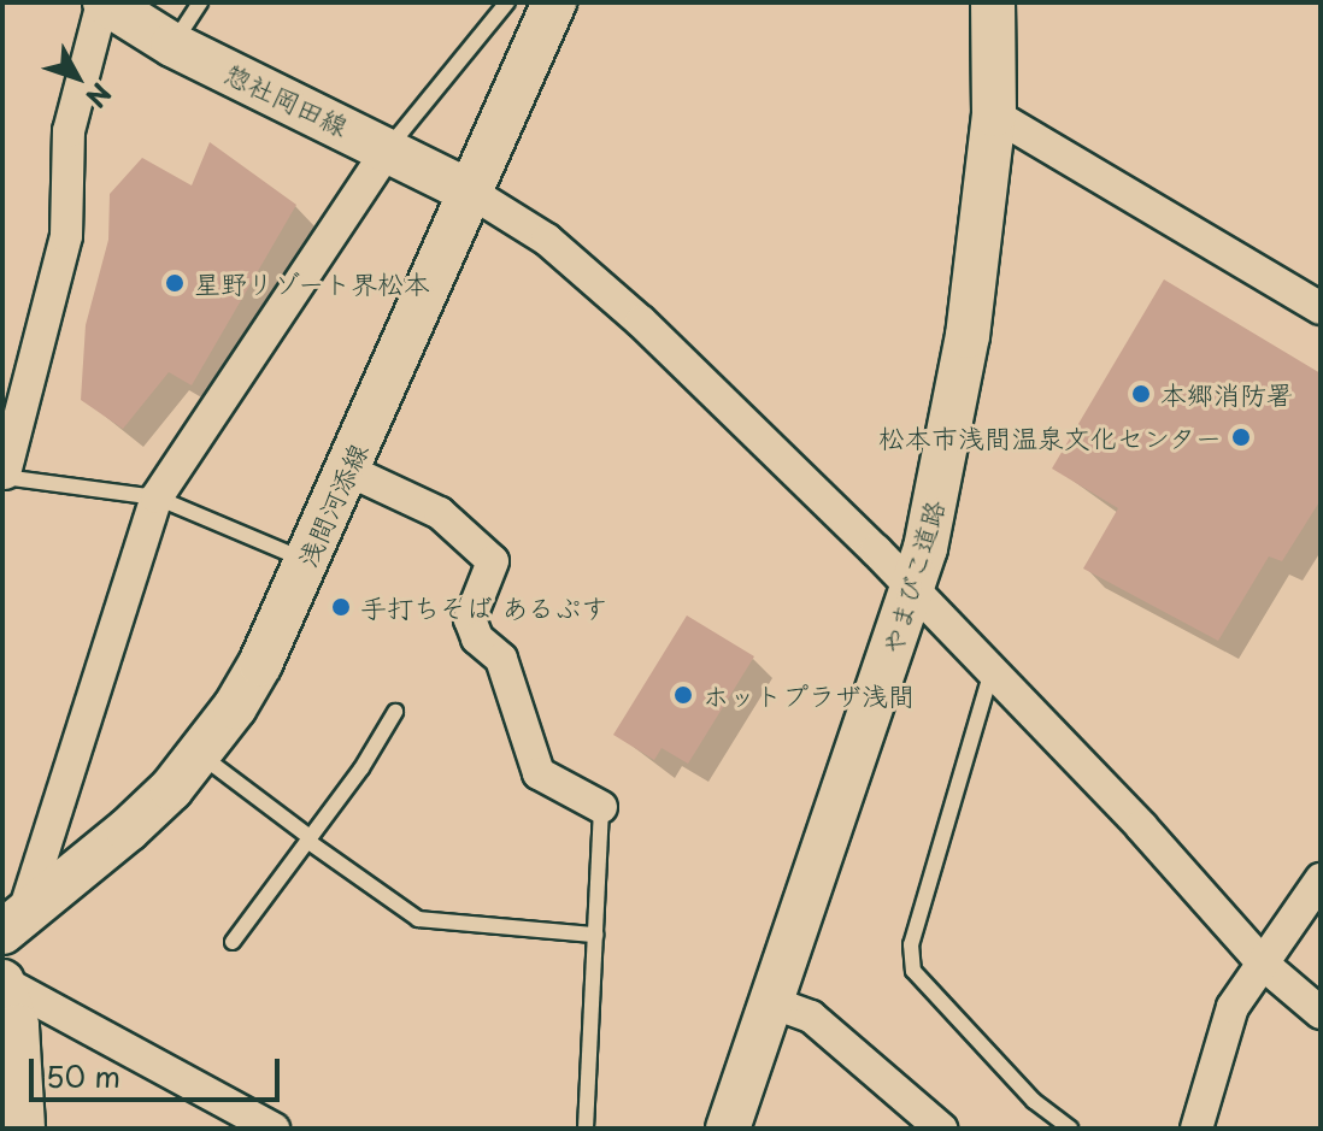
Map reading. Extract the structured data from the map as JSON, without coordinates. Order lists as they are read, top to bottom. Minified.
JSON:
{"streets":{"main road":["惣社岡田線","浅間河添線","やまびこ道路"]},"crossings":[["惣社岡田線","浅間河添線"]],"places":["星野リゾート界松本","本郷消防署","松本市浅間温泉文化センター","手打ちそば あるぷす","ホットプラザ浅間"],"scale_bar":"50 m","north":"bottom right"}
